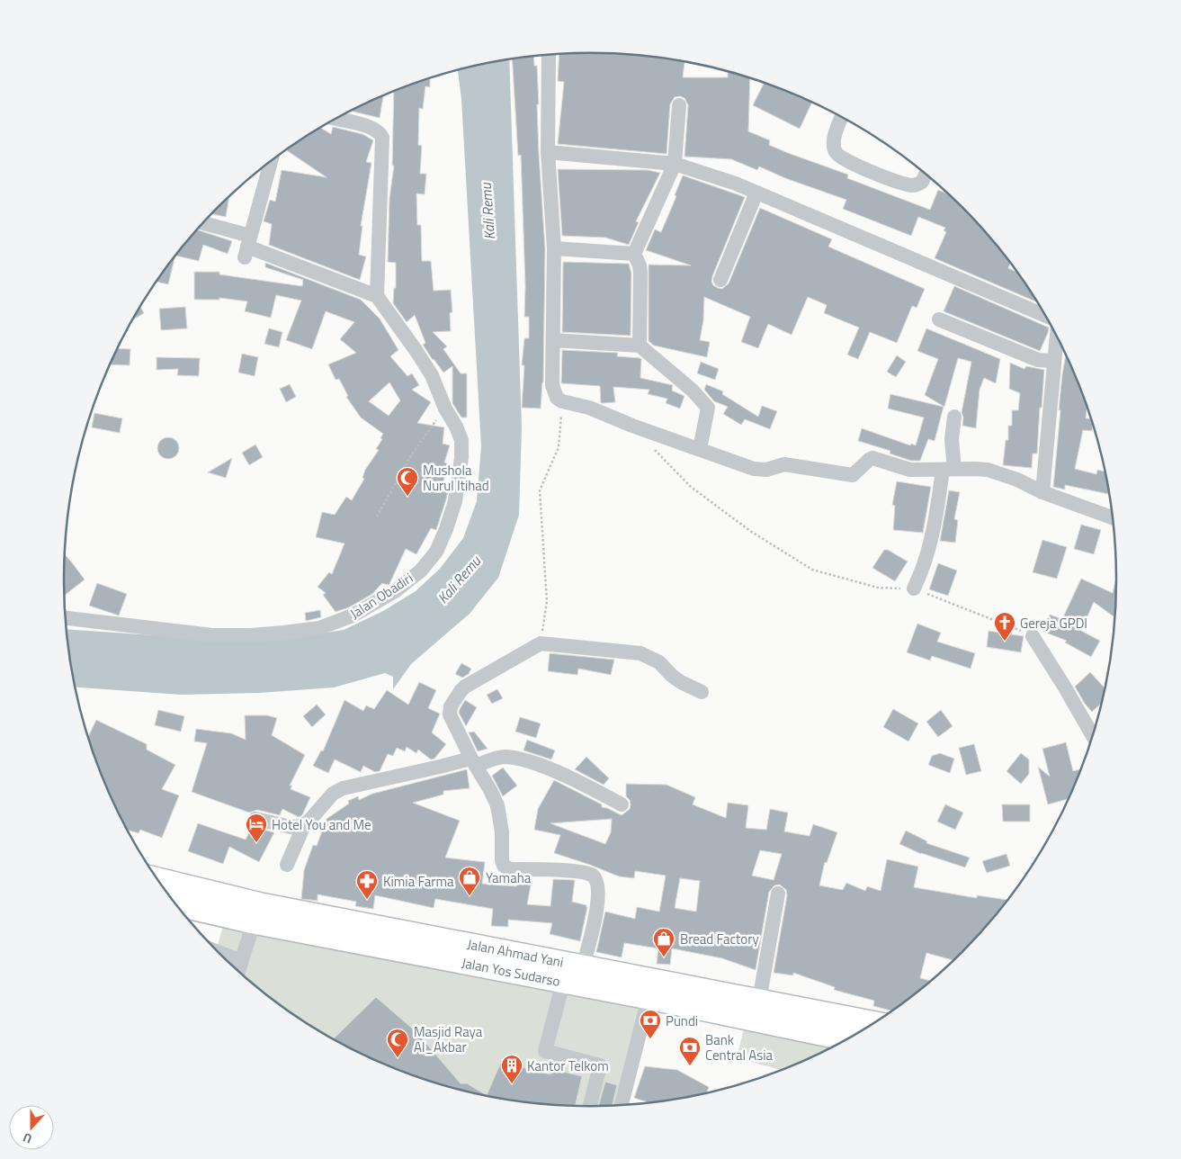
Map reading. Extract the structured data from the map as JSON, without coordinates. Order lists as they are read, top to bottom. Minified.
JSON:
{"streets":{"highway":["Jalan Ahmad Yani","Jalan Yos Sudarso"],"street":["Jalan Obadiri"]},"water":["Kali Remu"],"places":{"mosque":["Mushola Nurul Itihad","Masjid Raya Al_Akbar"],"church":["Gereja GPDI"],"hotel":["Hotel You and Me"],"shop":["Yamaha","Bread Factory"],"pharmacy":["Kimia Farma"],"bank":["Pundi","Bank Central Asia"],"building":["Kantor Telkom"]},"north":"bottom"}
